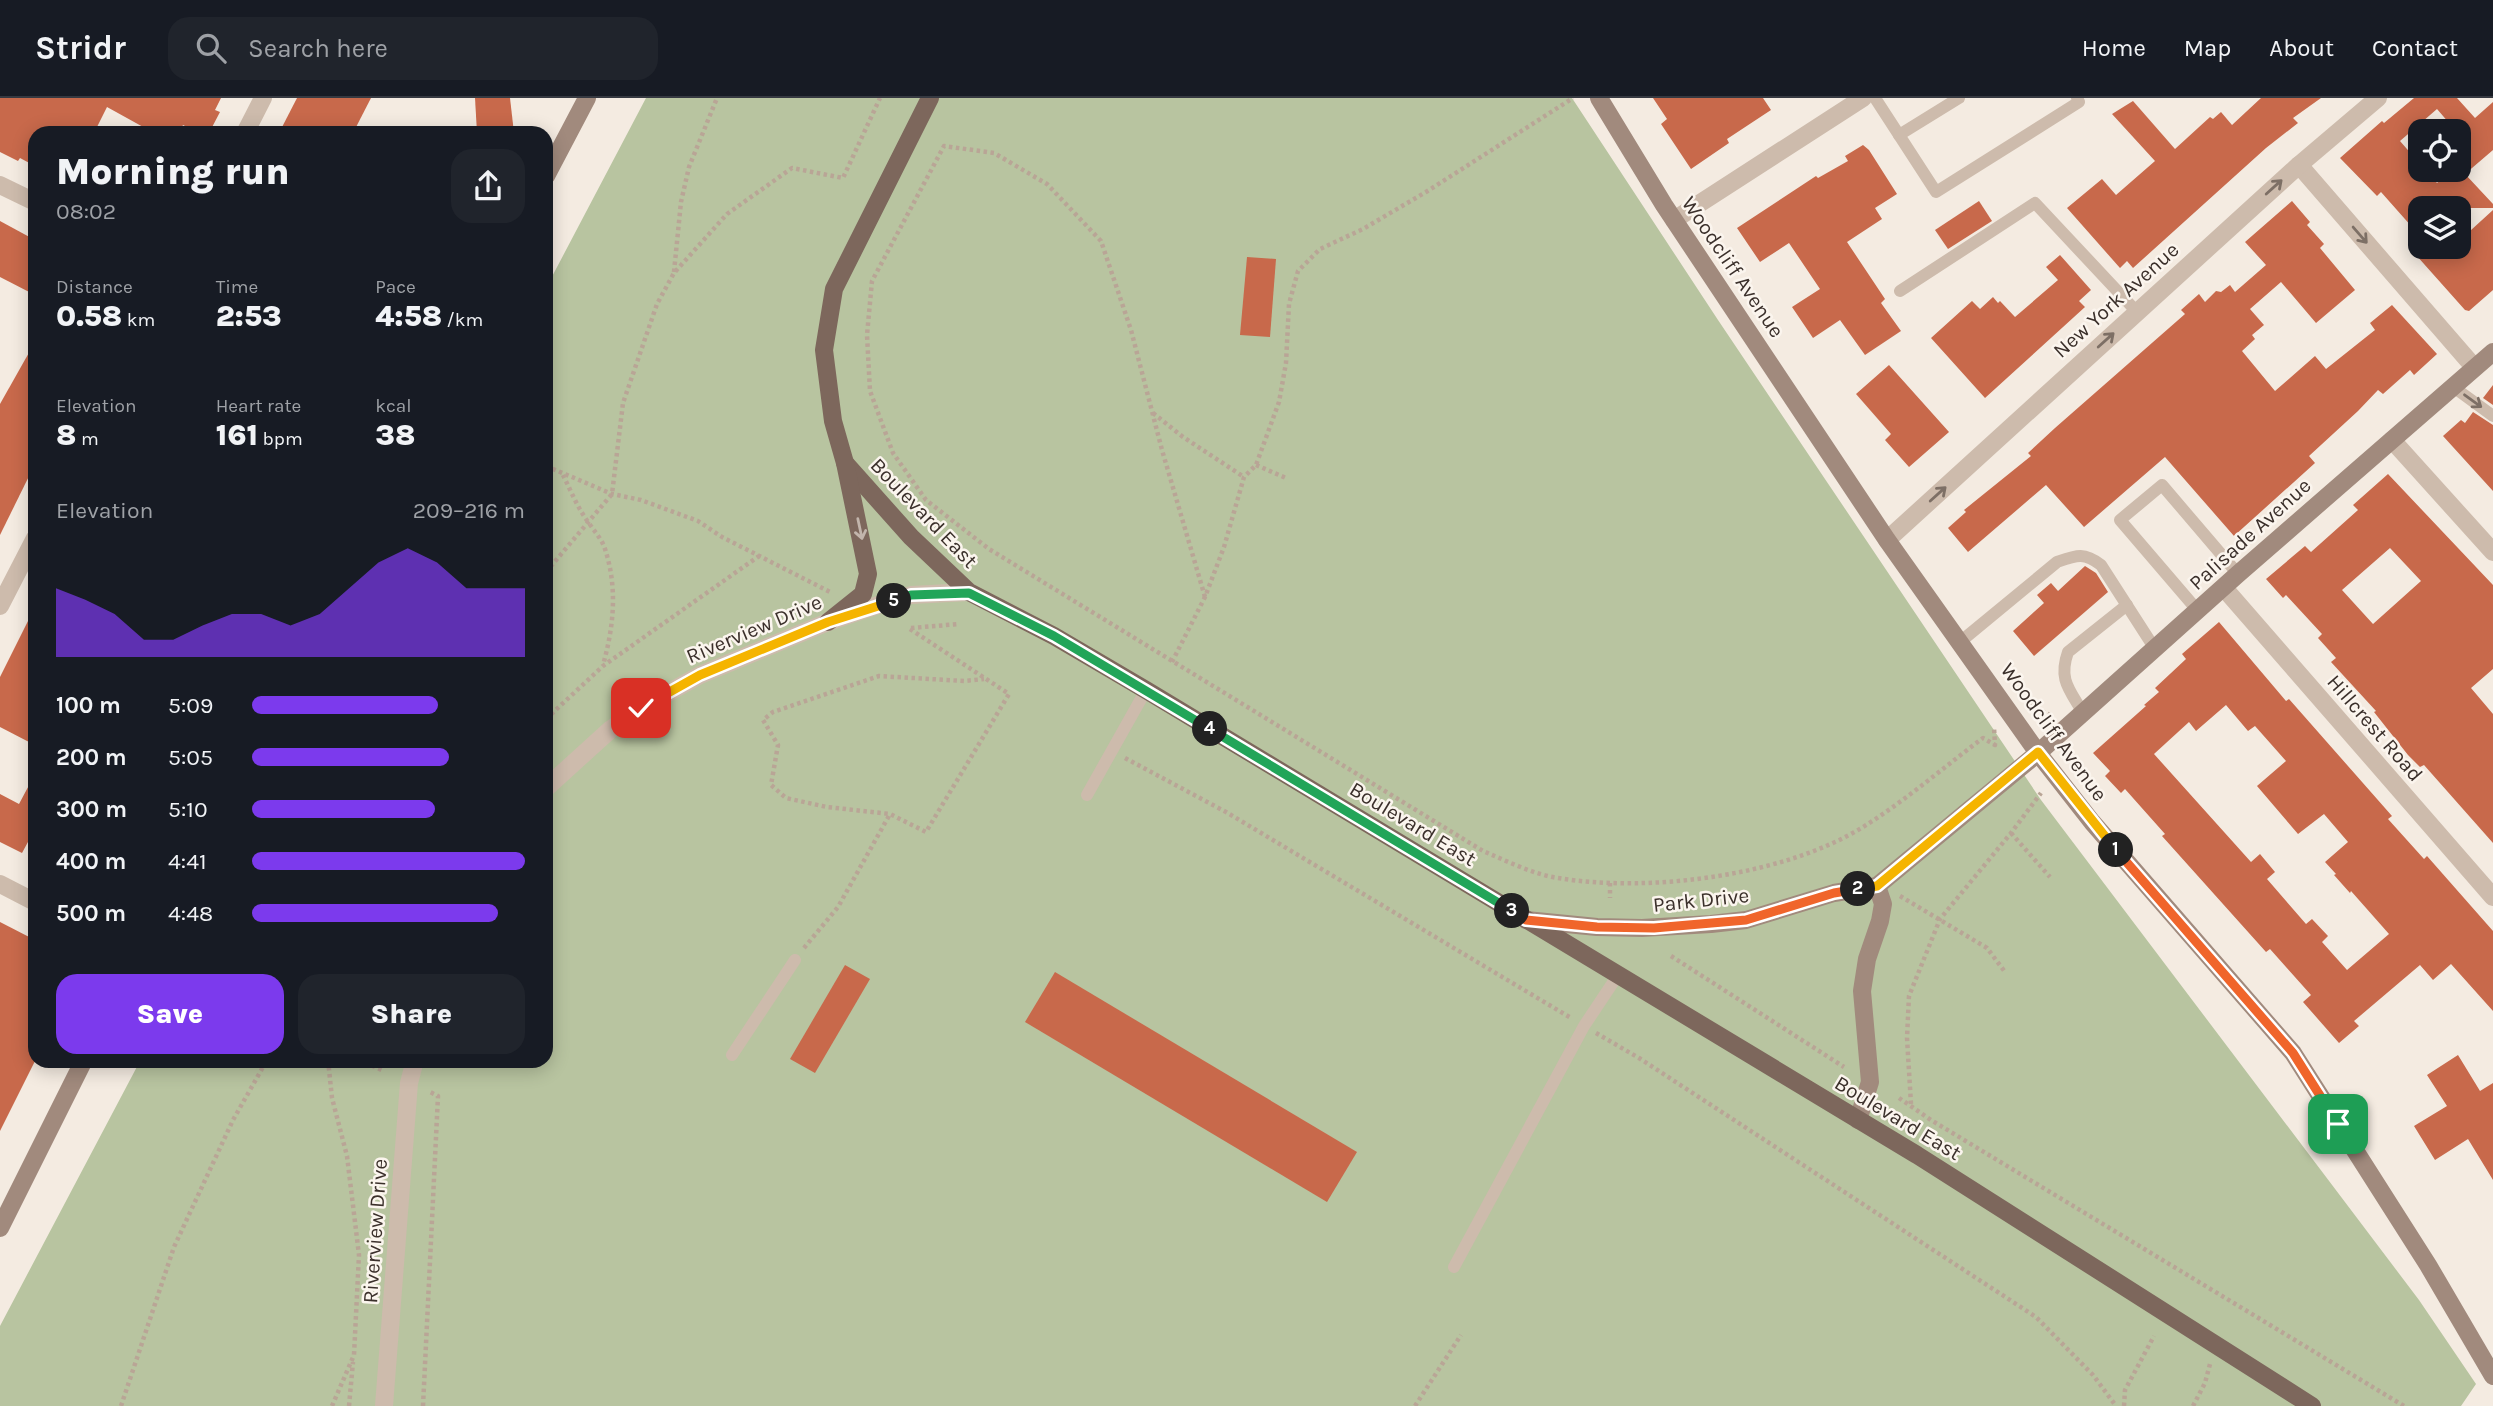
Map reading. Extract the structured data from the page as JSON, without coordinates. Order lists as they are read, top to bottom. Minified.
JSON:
{"streets":{"main road":["Woodcliff Avenue","Boulevard East","Palisade Avenue","Park Drive"],"street":["New York Avenue","Riverview Drive","Hillcrest Road"]},"crossings":[["Woodcliff Avenue","New York Avenue"],["Woodcliff Avenue","Palisade Avenue"],["Boulevard East","Riverview Drive"],["Boulevard East","Park Drive"],["Palisade Avenue","Hillcrest Road"]],"one_way":["New York Avenue"],"page":{"header":"Stridr","search":"Search here","nav":["Home","Map","About","Contact"],"heading":["Morning run","08:02"],"stats":[["Distance","0.58 km"],["Time","2:53"],["Pace","4:58 /km"],["Elevation","8 m"],["Heart rate","161 bpm"],["kcal","38"]],"chart":["Elevation","209–216 m"],"pins":["5","4","1","2","3"],"list":[{"name":"100 m","note":"5:09"},{"name":"200 m","note":"5:05"},{"name":"300 m","note":"5:10"},{"name":"400 m","note":"4:41"},{"name":"500 m","note":"4:48"}],"buttons":["Save","Share"]}}
